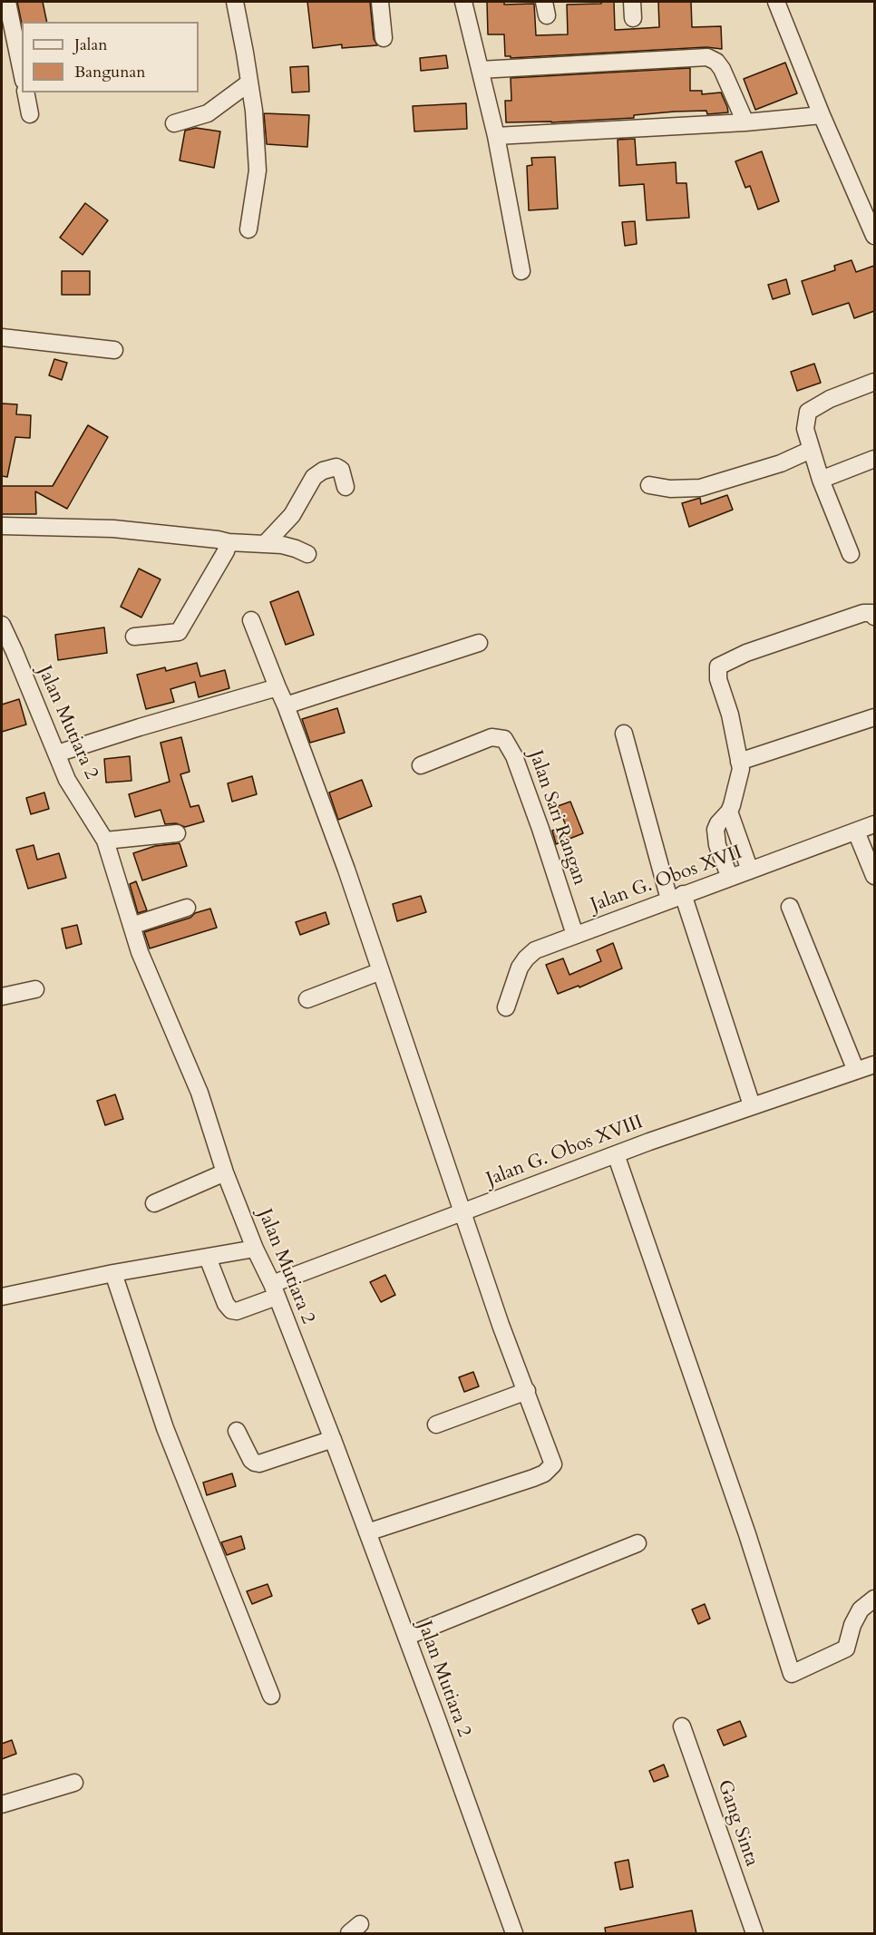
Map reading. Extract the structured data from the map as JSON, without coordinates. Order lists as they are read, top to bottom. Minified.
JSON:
{"streets":{"street":["Jalan Mutiara 2","Jalan Sari Rangan","Jalan G. Obos XVII","Jalan G. Obos XVIII","Gang Sinta"]},"crossings":[["Jalan Mutiara 2","Jalan G. Obos XVIII"],["Jalan Sari Rangan","Jalan G. Obos XVII"]],"legend":["Jalan","Bangunan"]}
